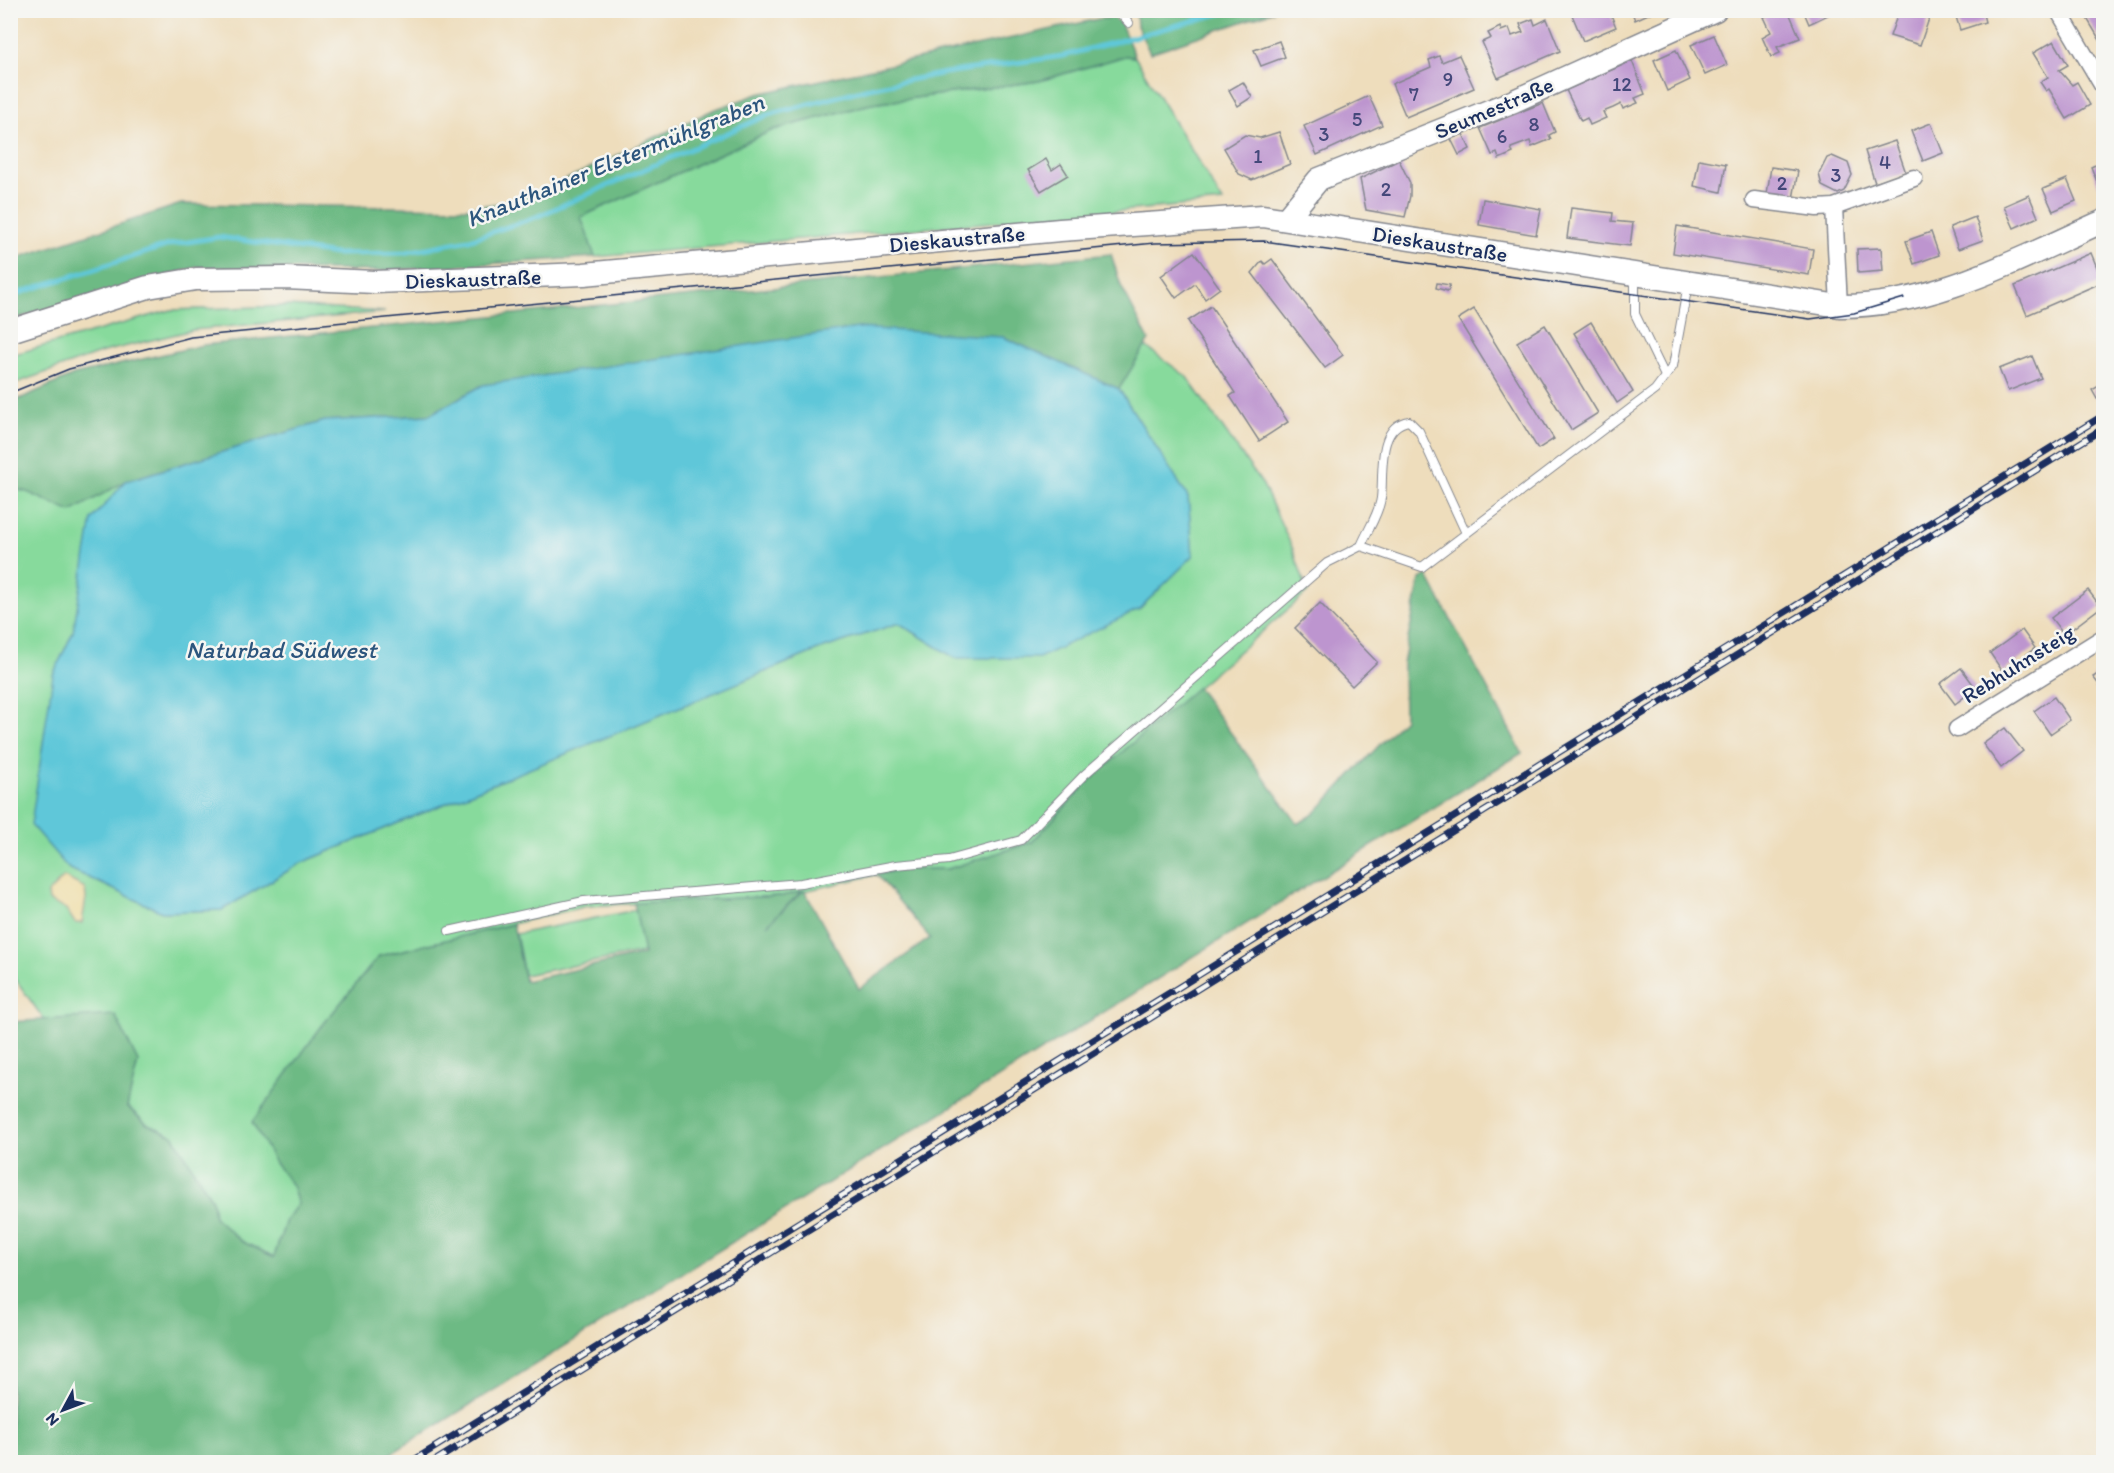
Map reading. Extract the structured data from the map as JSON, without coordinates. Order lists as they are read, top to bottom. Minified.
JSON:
{"streets":{"main road":["Seumestraße","Dieskaustraße"],"street":["Rebhuhnsteig"]},"crossings":[["Seumestraße","Dieskaustraße"]],"water":["Knauthainer Elstermühlgraben","Naturbad Südwest"],"house_numbers":["9","12","7","5","8","3","6","1","4","3","2","2"],"north":"bottom left"}
